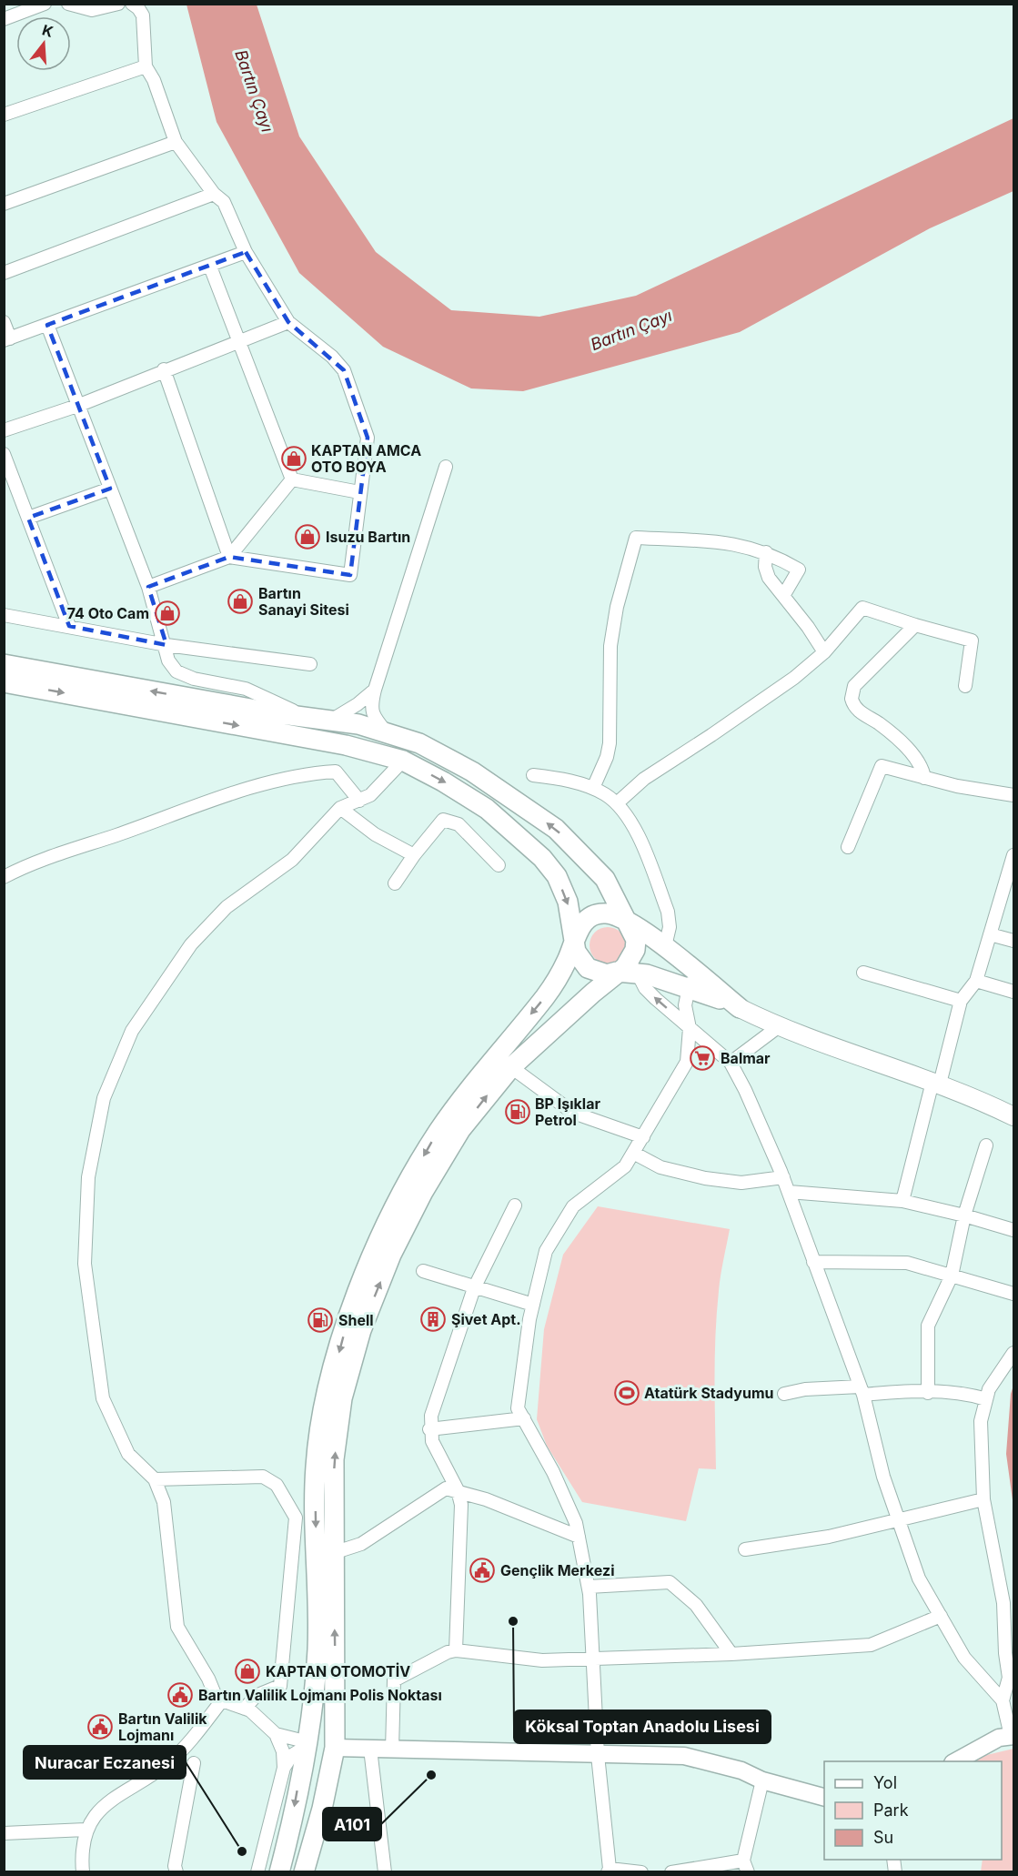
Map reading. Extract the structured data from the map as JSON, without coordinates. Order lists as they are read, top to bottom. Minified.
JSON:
{"water":["Bartın Çayı"],"places":{"shop":["KAPTAN AMCA OTO BOYA","Isuzu Bartın","Bartın Sanayi Sitesi","74 Oto Cam","KAPTAN OTOMOTİV"],"supermarket":["Balmar"],"fuel station":["BP Işıklar Petrol","Shell"],"building":["Şivet Apt."],"sports":["Atatürk Stadyumu"],"public building":["Gençlik Merkezi","Bartın Valilik Lojmanı Polis Noktası","Bartın Valilik Lojmanı"],"other":["Köksal Toptan Anadolu Lisesi","A101","Nuracar Eczanesi"]},"legend":["Yol","Park","Su"],"north":"top"}
